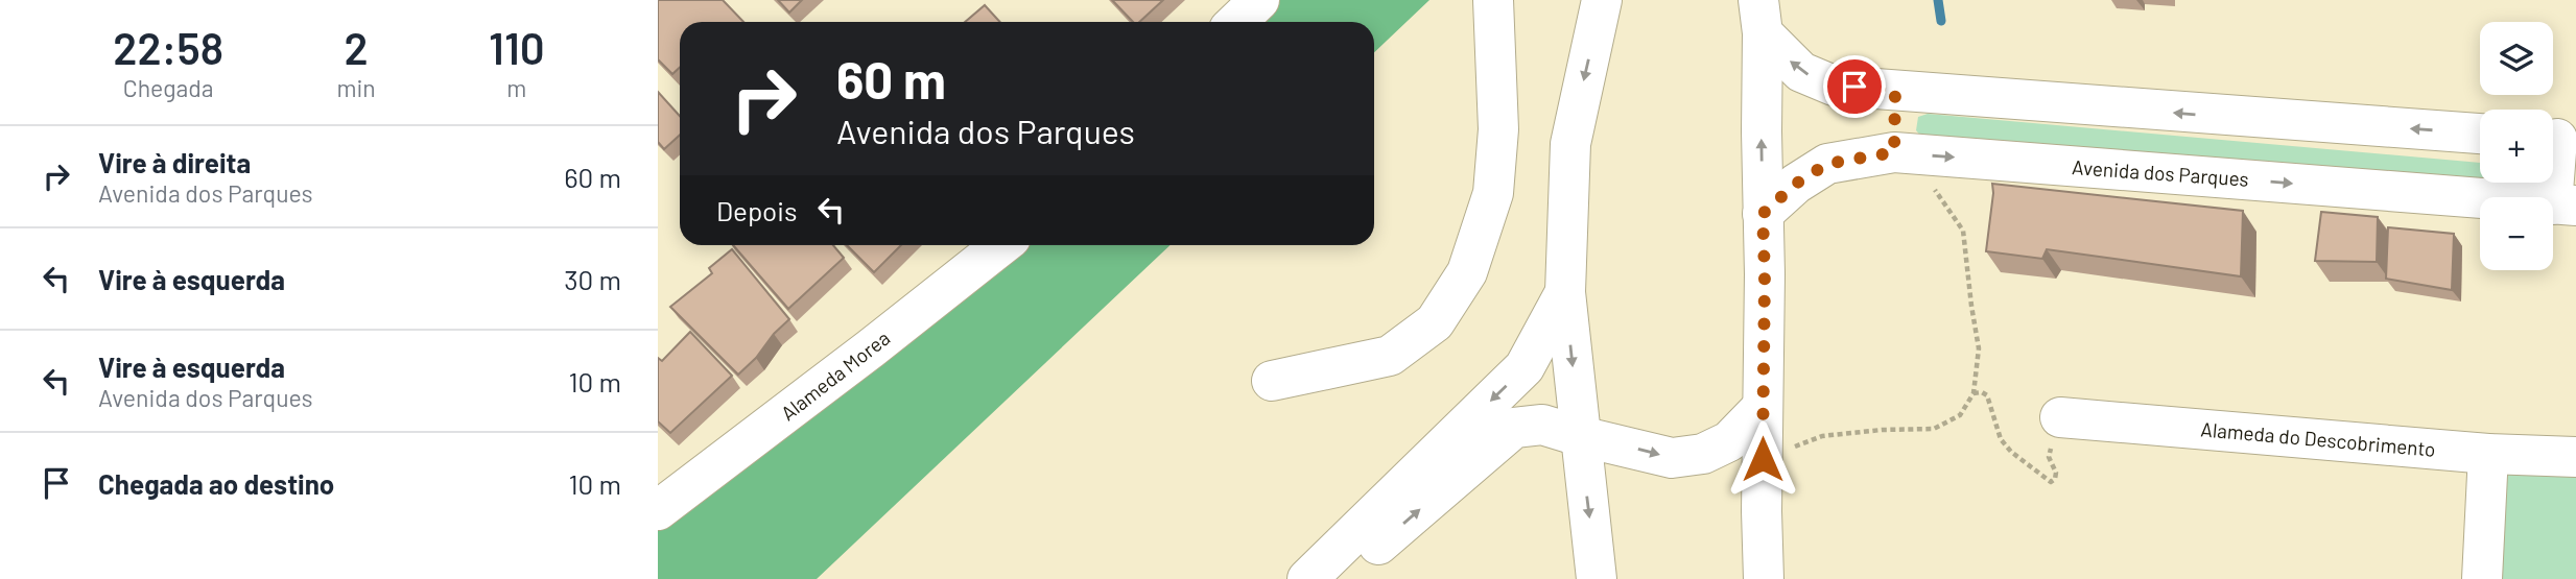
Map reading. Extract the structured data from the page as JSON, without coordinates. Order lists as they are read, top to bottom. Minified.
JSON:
{"streets":{"street":["Avenida dos Parques","Alameda Morea","Alameda do Descobrimento"]},"page":{"eta":["22:58","Chegada","2","min","110","m"],"map_buttons":["+","−"],"turn":["60 m","Avenida dos Parques"],"list":[{"name":"Vire à direita","note":"Avenida dos Parques","value":"60 m"},{"name":"Vire à esquerda","value":"30 m"},{"name":"Vire à esquerda","note":"Avenida dos Parques","value":"10 m"},{"name":"Chegada ao destino","value":"10 m"}],"then":"Depois"}}
